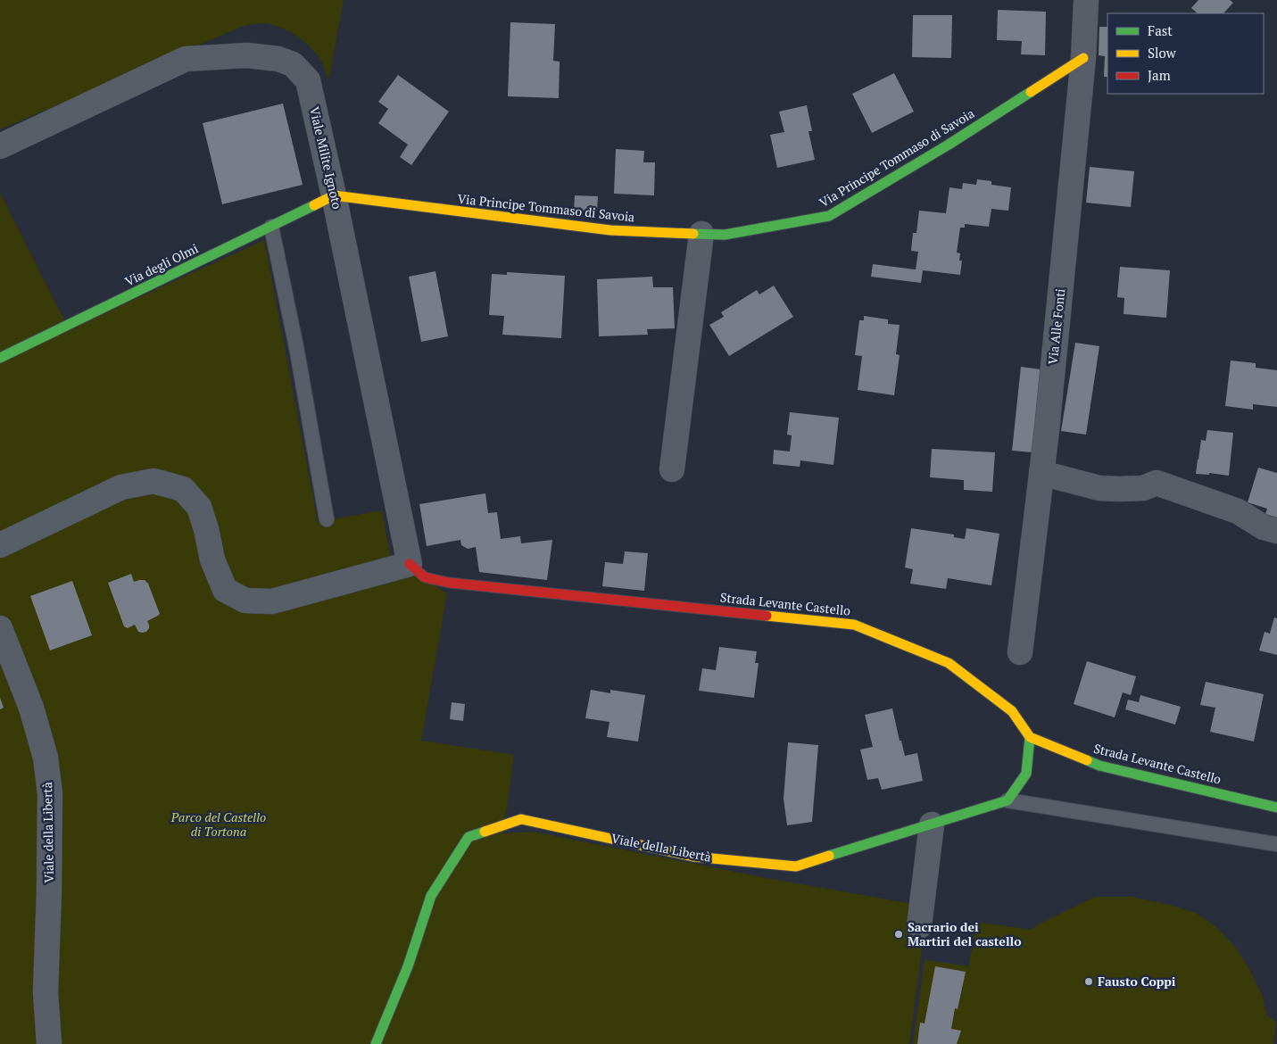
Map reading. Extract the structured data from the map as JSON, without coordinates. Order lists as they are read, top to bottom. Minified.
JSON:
{"streets":{"street":["Viale Milite Ignoto","Via Principe Tommaso di Savoia","Via degli Olmi","Via Alle Fonti","Strada Levante Castello","Viale della Libertà"]},"crossings":[["Viale Milite Ignoto","Via Principe Tommaso di Savoia"],["Viale Milite Ignoto","Via degli Olmi"],["Viale Milite Ignoto","Strada Levante Castello"],["Via Principe Tommaso di Savoia","Via degli Olmi"],["Via Principe Tommaso di Savoia","Via Alle Fonti"]],"parks":["Parco del Castello di Tortona"],"places":["Sacrario dei Martiri del castello","Fausto Coppi"],"legend":["Fast","Slow","Jam"]}
